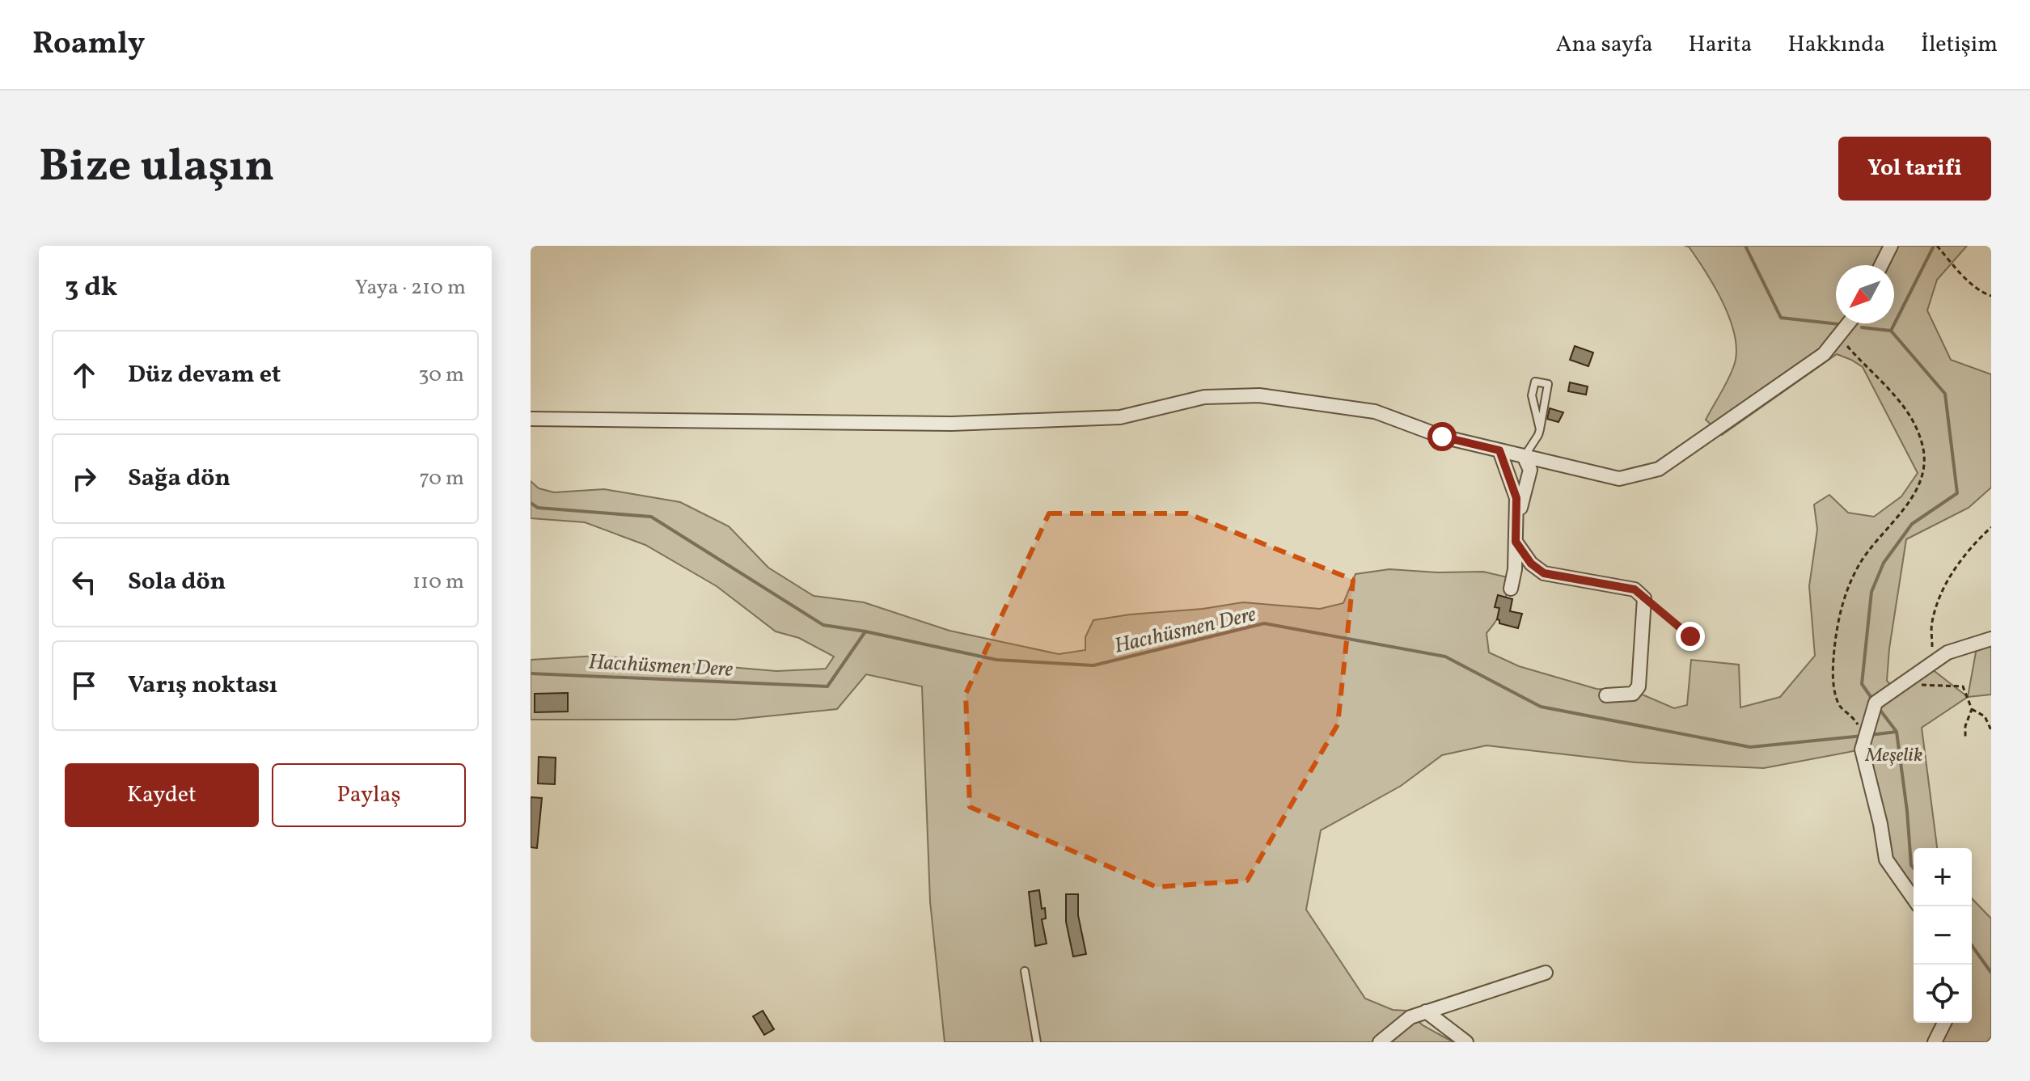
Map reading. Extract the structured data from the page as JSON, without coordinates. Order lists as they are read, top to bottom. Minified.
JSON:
{"water":["Hacıhüsmen Dere"],"parks":["Meşelik"],"north":"bottom left","page":{"header":"Roamly","nav":["Ana sayfa","Harita","Hakkında","İletişim"],"title":"Bize ulaşın","buttons":["Yol tarifi",["Kaydet","Paylaş"]],"heading":["3 dk","Yaya · 210 m"],"list":[["Düz devam et","30 m"],["Sağa dön","70 m"],["Sola dön","110 m"],"Varış noktası"],"map_buttons":["+","−"]}}
